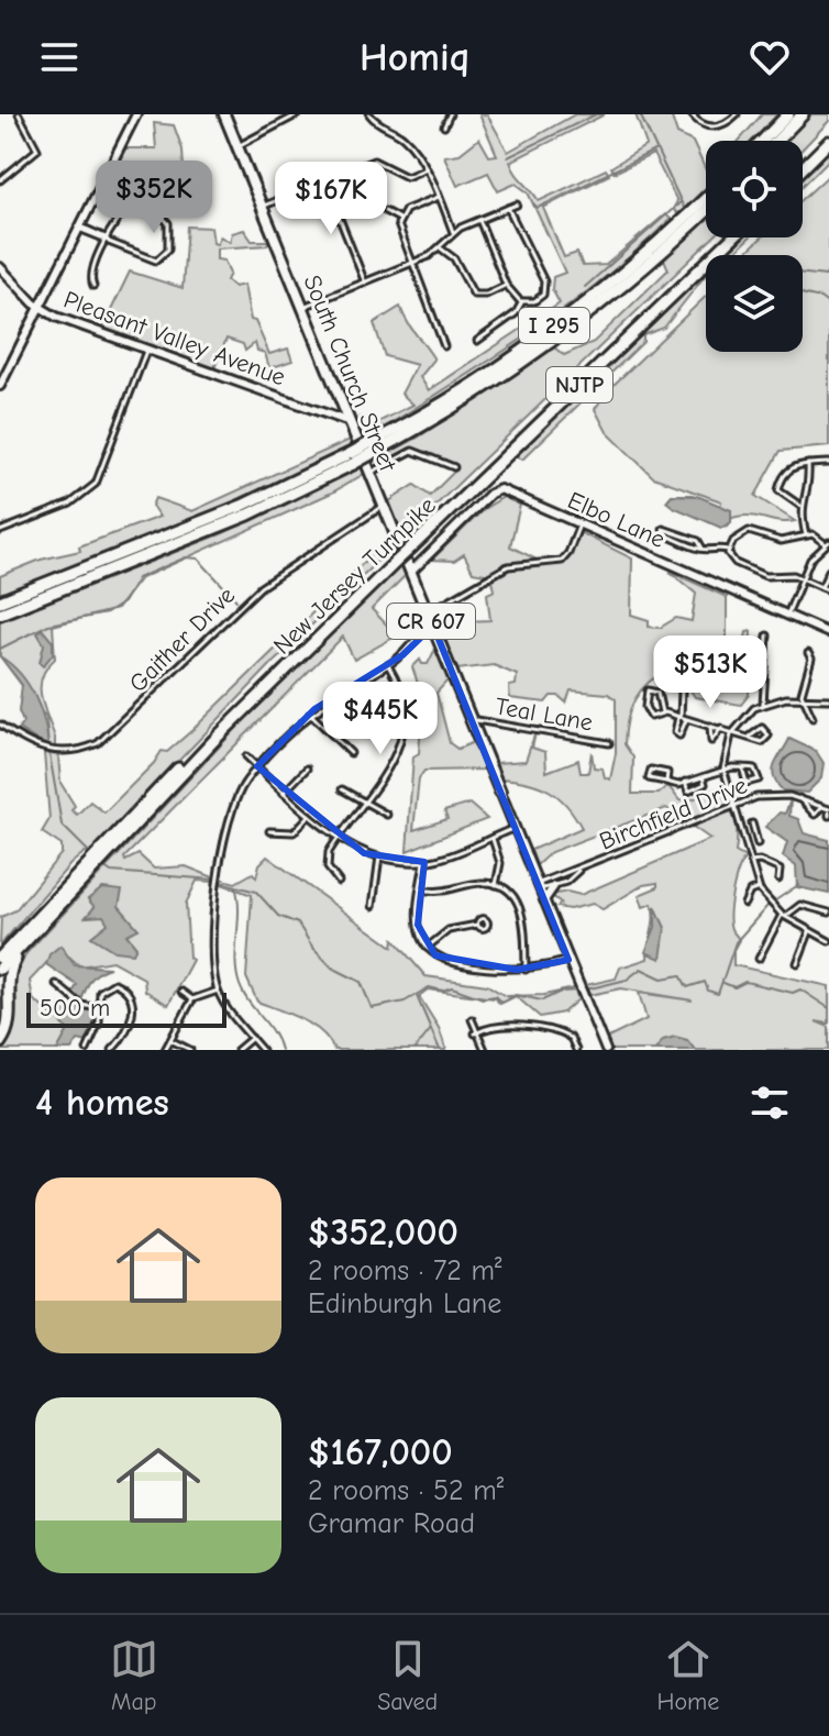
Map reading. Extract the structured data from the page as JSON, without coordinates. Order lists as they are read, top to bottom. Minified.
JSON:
{"streets":{"highway":["I 295","NJTP","New Jersey Turnpike"],"main road":["South Church Street","CR 607"],"street":["Pleasant Valley Avenue","Elbo Lane","Gaither Drive","Teal Lane","Birchfield Drive"]},"crossings":[["Pleasant Valley Avenue","South Church Street"],["South Church Street","Elbo Lane"],["South Church Street","Gaither Drive"],["South Church Street","Teal Lane"]],"scale_bar":"500 m","page":{"header":"Homiq","price":["$352K","$167K","$513K","$445K"],"scale":"500 m","heading":"4 homes","list":[{"name":"$352,000","note":"2 rooms · 72 m² · Edinburgh Lane"},{"name":"$167,000","note":"2 rooms · 52 m² · Gramar Road"}],"tabs":["Map","Saved","Home"]}}
